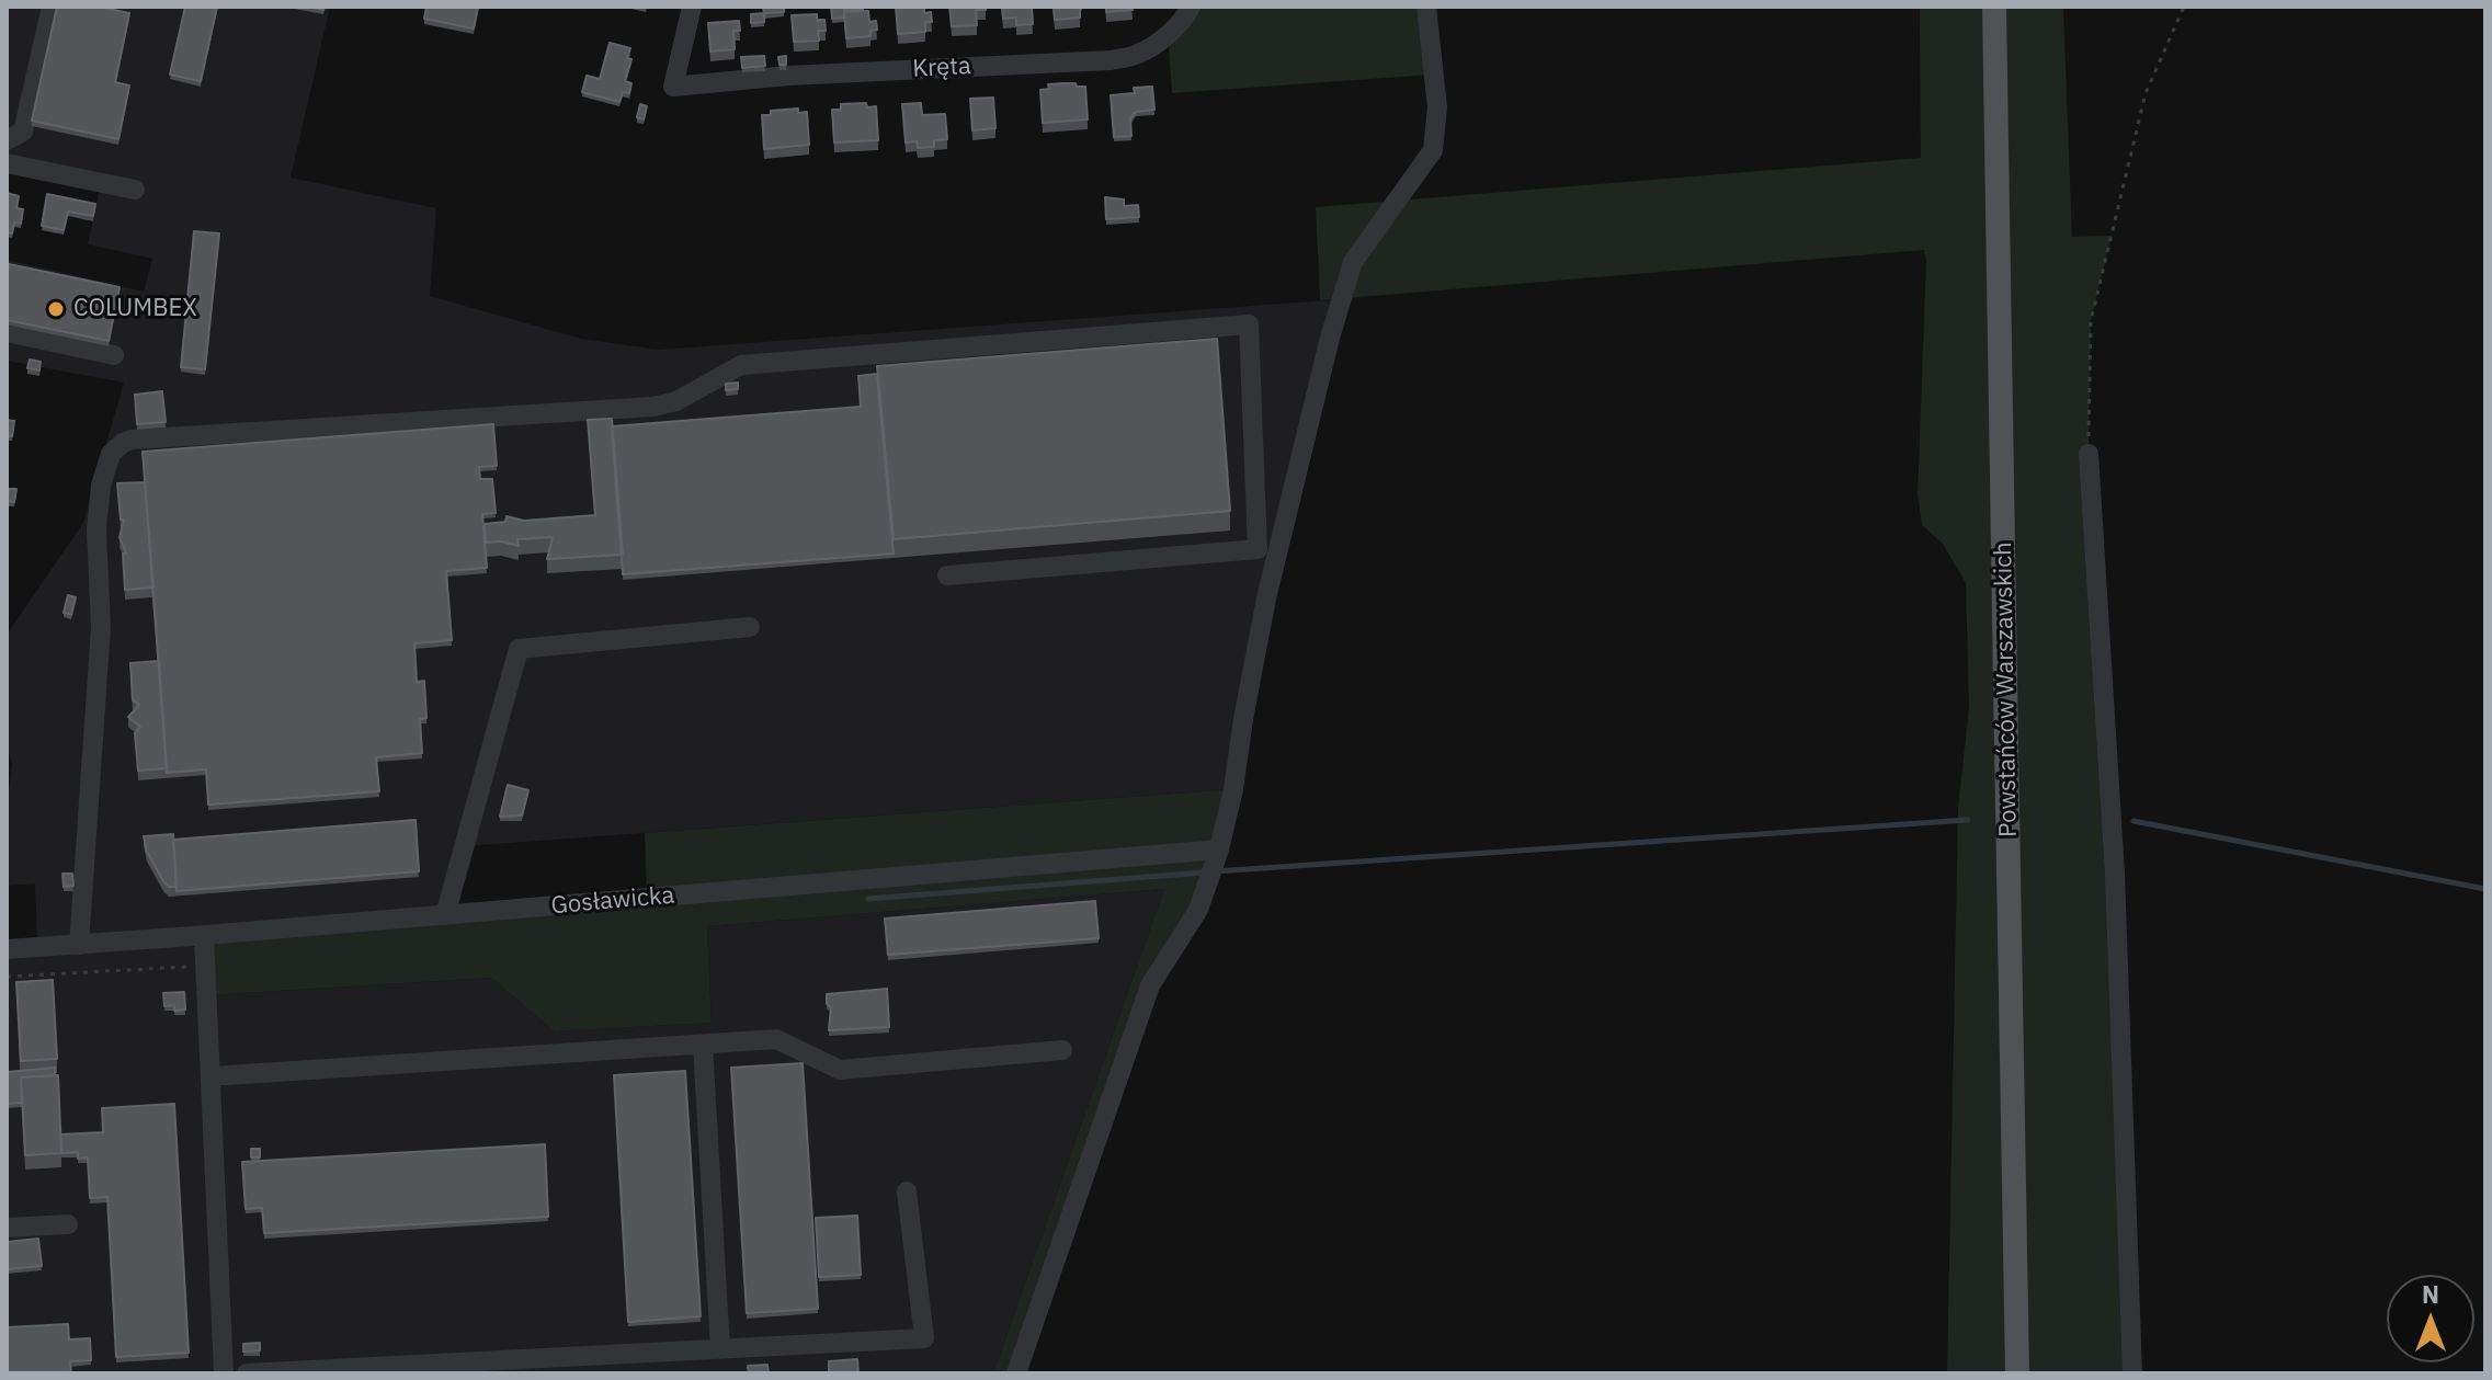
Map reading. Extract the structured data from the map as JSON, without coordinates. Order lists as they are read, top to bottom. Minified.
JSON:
{"streets":{"main road":["Powstańców Warszawskich"],"street":["Kręta","Gosławicka"]},"places":["COLUMBEX"],"north":"top"}
